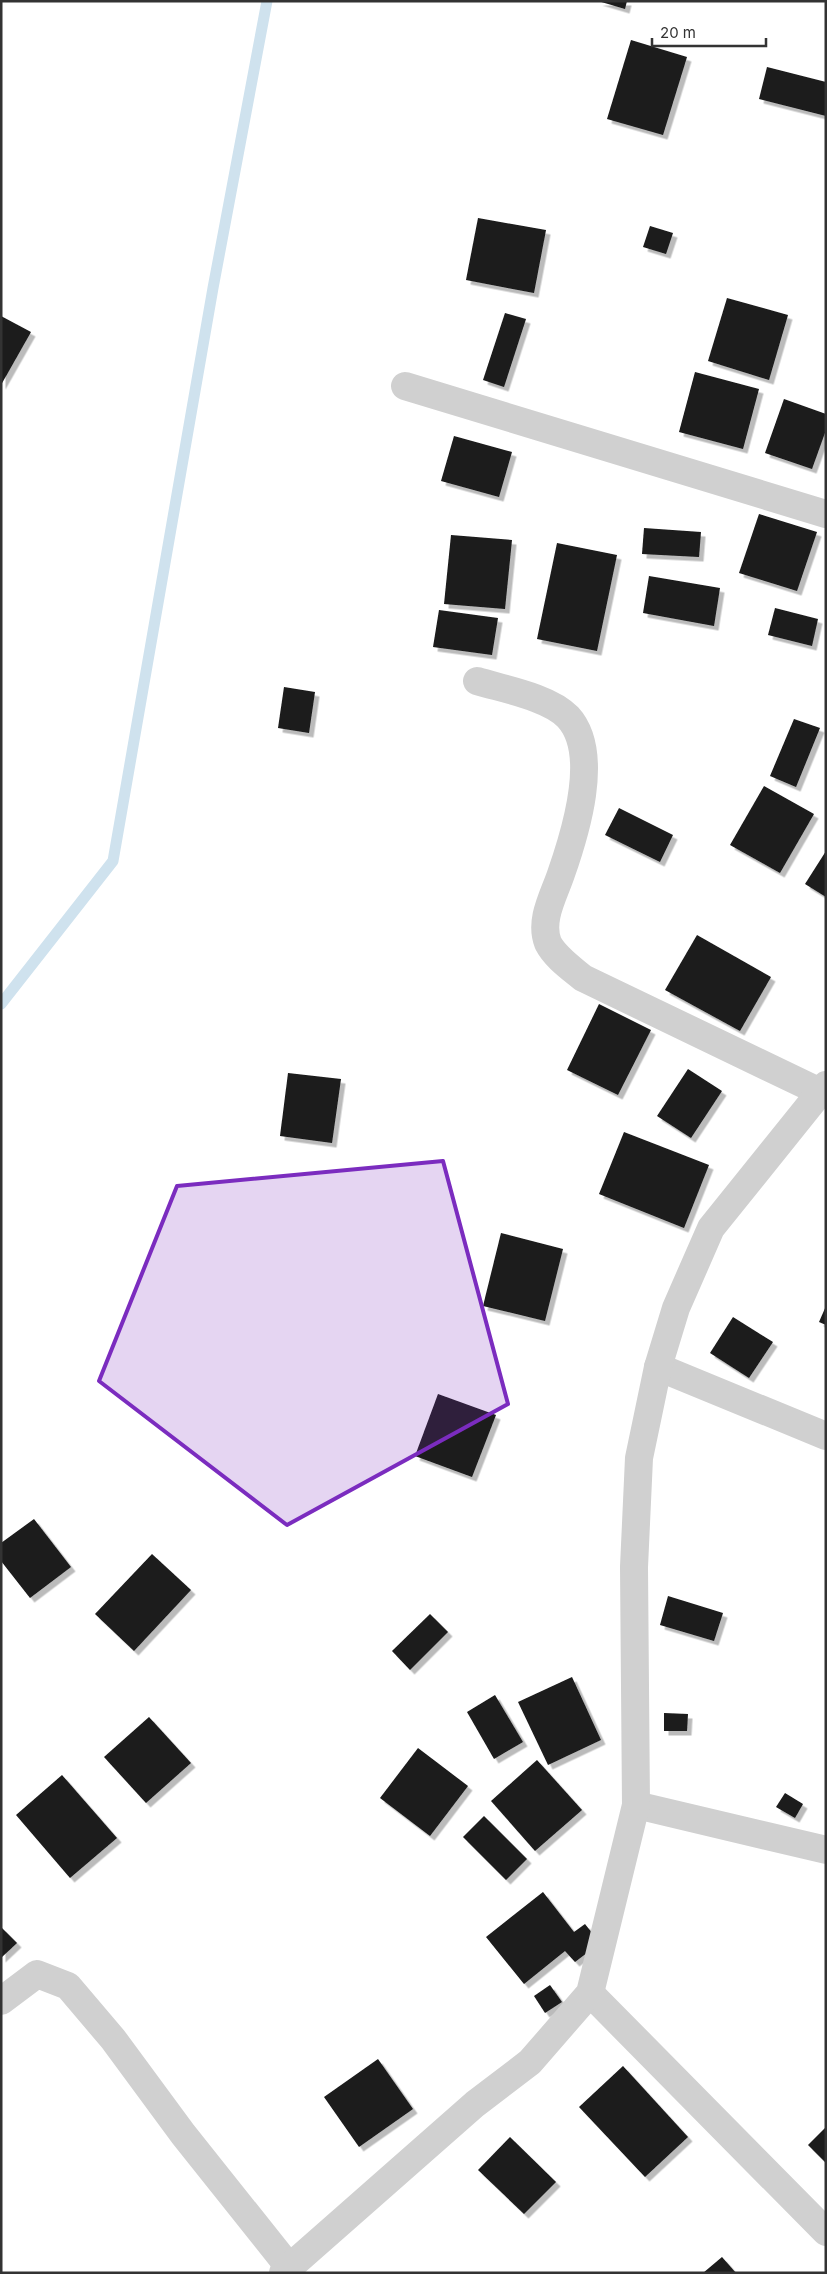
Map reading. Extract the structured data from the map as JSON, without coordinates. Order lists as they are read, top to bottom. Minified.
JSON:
{"scale_bar":"20 m"}
